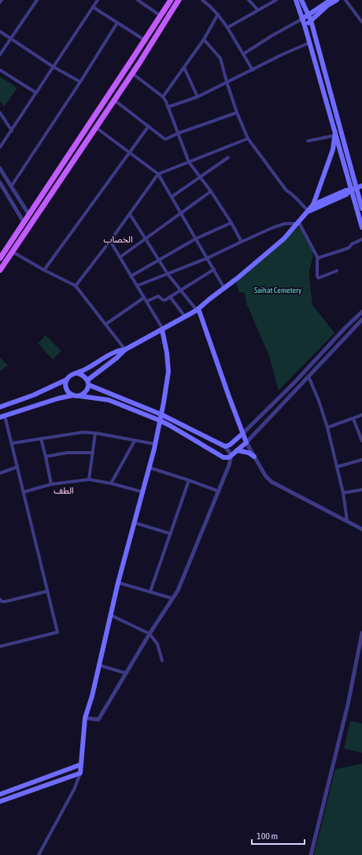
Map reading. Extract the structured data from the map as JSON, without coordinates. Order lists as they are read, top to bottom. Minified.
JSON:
{"districts":["الخصاب","الطف"],"parks":["Saihat Cemetery"],"scale_bar":"100 m"}
